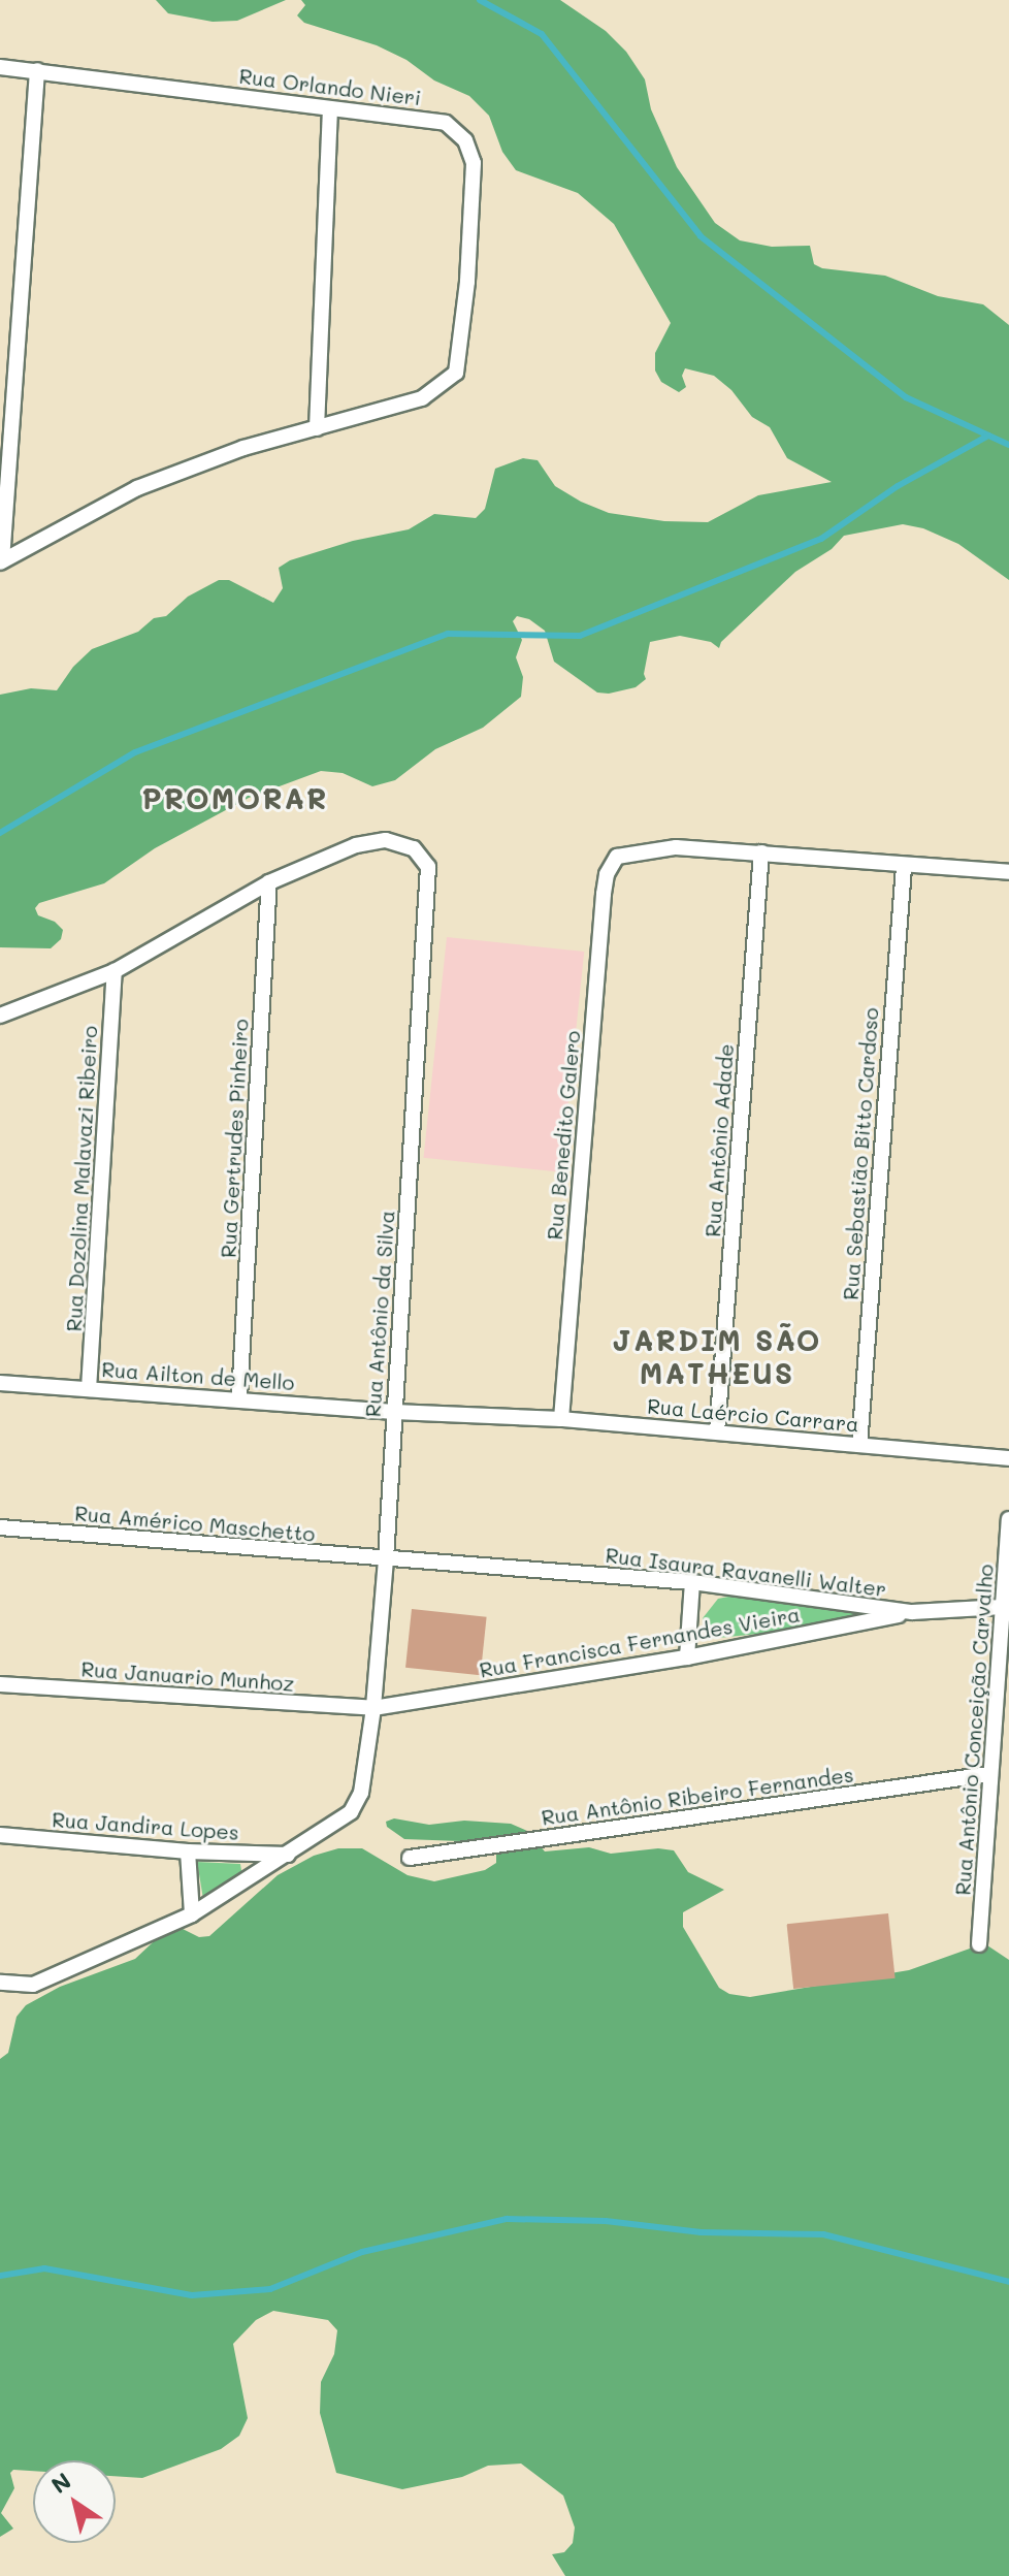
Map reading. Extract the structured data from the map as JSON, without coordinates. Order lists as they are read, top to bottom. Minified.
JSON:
{"streets":{"street":["Rua Orlando Nieri","Rua Benedito Galero","Rua Gertrudes Pinheiro","Rua Antônio Adade","Rua Sebastião Bitto Cardoso","Rua Dozolina Malavazi Ribeiro","Rua Antônio da Silva","Rua Ailton de Mello","Rua Laércio Carrara","Rua Américo Maschetto","Rua Isaura Ravanelli Walter","Rua Francisca Fernandes Vieira","Rua Januario Munhoz","Rua Antônio Conceição Carvalho","Rua Antônio Ribeiro Fernandes","Rua Jandira Lopes"]},"crossings":[["Rua Benedito Galero","Rua Antônio Adade"],["Rua Benedito Galero","Rua Laércio Carrara"],["Rua Gertrudes Pinheiro","Rua Antônio da Silva"],["Rua Gertrudes Pinheiro","Rua Ailton de Mello"],["Rua Antônio Adade","Rua Laércio Carrara"],["Rua Sebastião Bitto Cardoso","Rua Laércio Carrara"],["Rua Dozolina Malavazi Ribeiro","Rua Ailton de Mello"],["Rua Antônio da Silva","Rua Ailton de Mello"],["Rua Antônio da Silva","Rua Laércio Carrara"],["Rua Antônio da Silva","Rua Américo Maschetto"],["Rua Antônio da Silva","Rua Isaura Ravanelli Walter"],["Rua Antônio da Silva","Rua Francisca Fernandes Vieira"],["Rua Antônio da Silva","Rua Januario Munhoz"],["Rua Antônio da Silva","Rua Jandira Lopes"],["Rua Ailton de Mello","Rua Laércio Carrara"],["Rua Américo Maschetto","Rua Isaura Ravanelli Walter"],["Rua Isaura Ravanelli Walter","Rua Francisca Fernandes Vieira"],["Rua Isaura Ravanelli Walter","Rua Antônio Conceição Carvalho"],["Rua Francisca Fernandes Vieira","Rua Januario Munhoz"],["Rua Antônio Conceição Carvalho","Rua Antônio Ribeiro Fernandes"]],"districts":["PROMORAR","JARDIM SÃO MATHEUS"],"north":"top left"}
